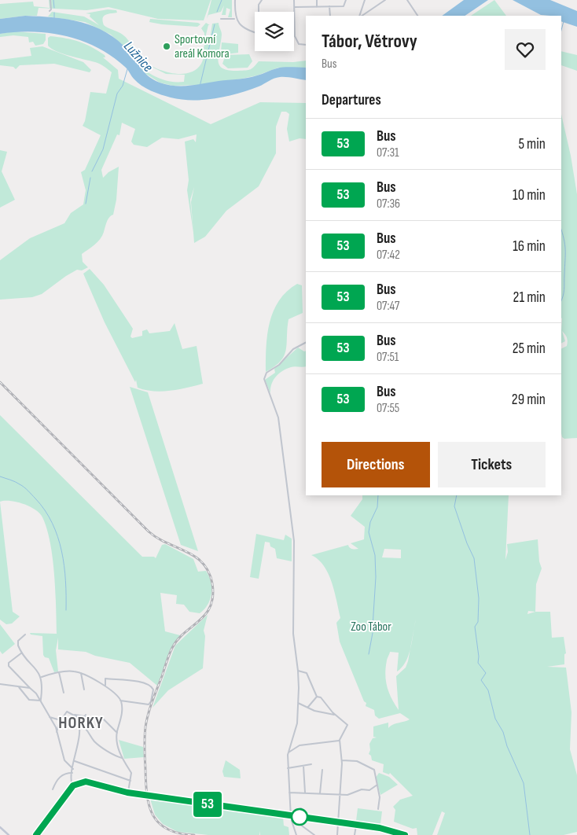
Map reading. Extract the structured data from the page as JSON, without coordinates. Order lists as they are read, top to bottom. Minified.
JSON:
{"districts":["HORKY"],"water":["Lužnice"],"parks":["Zoo Tábor"],"places":["Sportovní areál Komora"],"lines":["bus line 53"],"page":{"on_map":"53","heading":[["Tábor, Větrovy","Bus"],"Departures"],"list":[{"mark":"53","name":"Bus","note":"07:31","value":"5 min"},{"mark":"53","name":"Bus","note":"07:36","value":"10 min"},{"mark":"53","name":"Bus","note":"07:42","value":"16 min"},{"mark":"53","name":"Bus","note":"07:47","value":"21 min"},{"mark":"53","name":"Bus","note":"07:51","value":"25 min"},{"mark":"53","name":"Bus","note":"07:55","value":"29 min"}],"buttons":["Directions","Tickets"]}}
